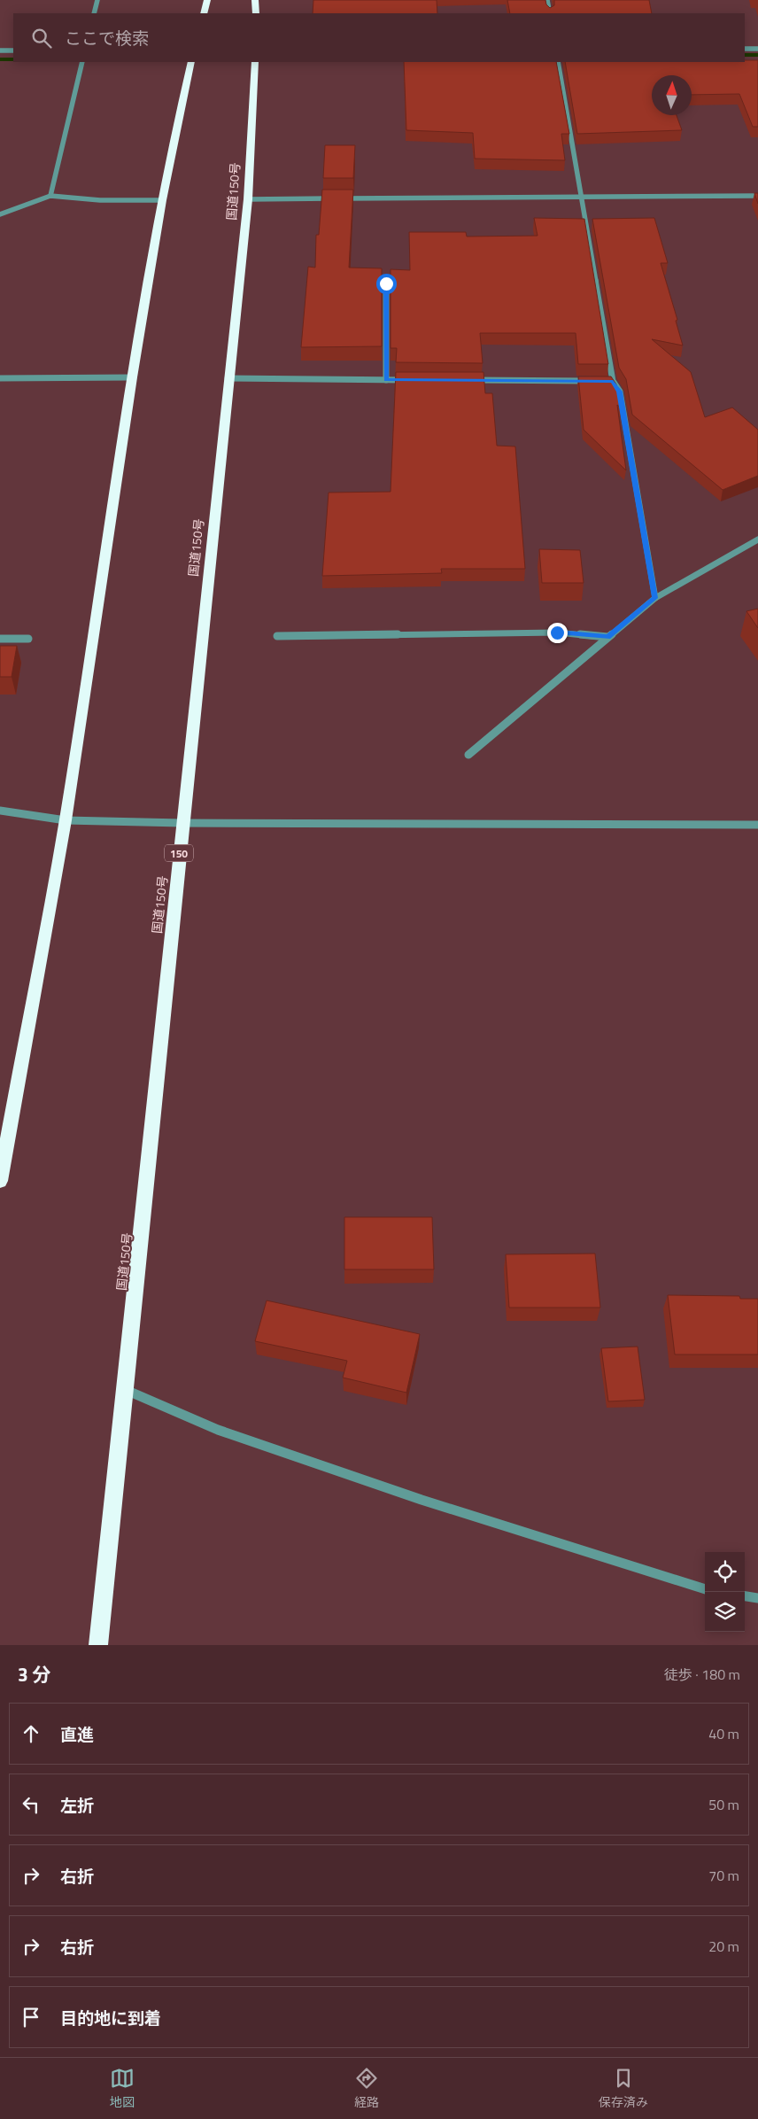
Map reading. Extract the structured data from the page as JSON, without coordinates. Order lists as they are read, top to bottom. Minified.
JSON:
{"streets":{"highway":["国道150号","150"]},"north":"top","page":{"search":"ここで検索","heading":["3 分","徒歩 · 180 m"],"list":[["直進","40 m"],["左折","50 m"],["右折","70 m"],["右折","20 m"],"目的地に到着"],"nav":["地図","経路","保存済み"]}}
